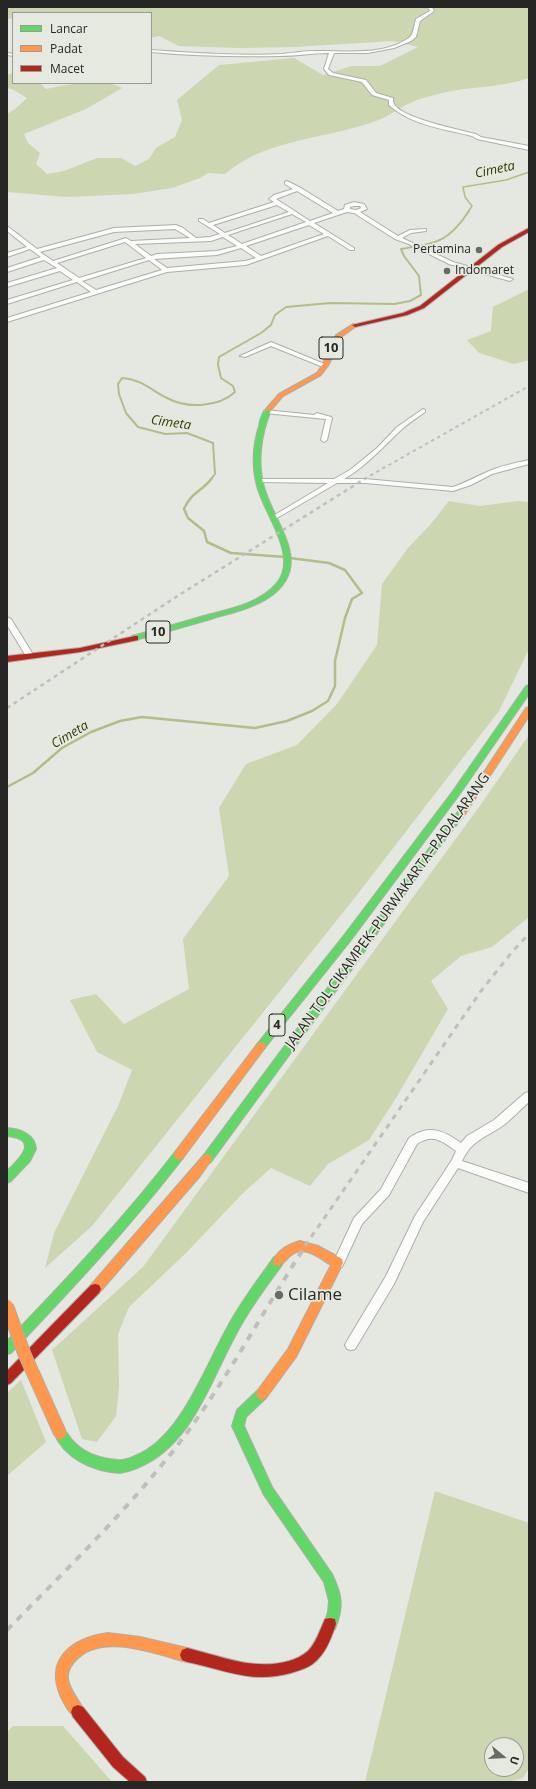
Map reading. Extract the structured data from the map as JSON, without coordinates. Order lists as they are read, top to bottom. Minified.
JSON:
{"streets":{"main road":["10","JALAN TOL CIKAMPEK–PURWAKARTA–PADALARANG","4"]},"water":["Cimeta"],"places":["Pertamina","Indomaret","Cilame"],"legend":["Lancar","Padat","Macet"],"north":"right"}
